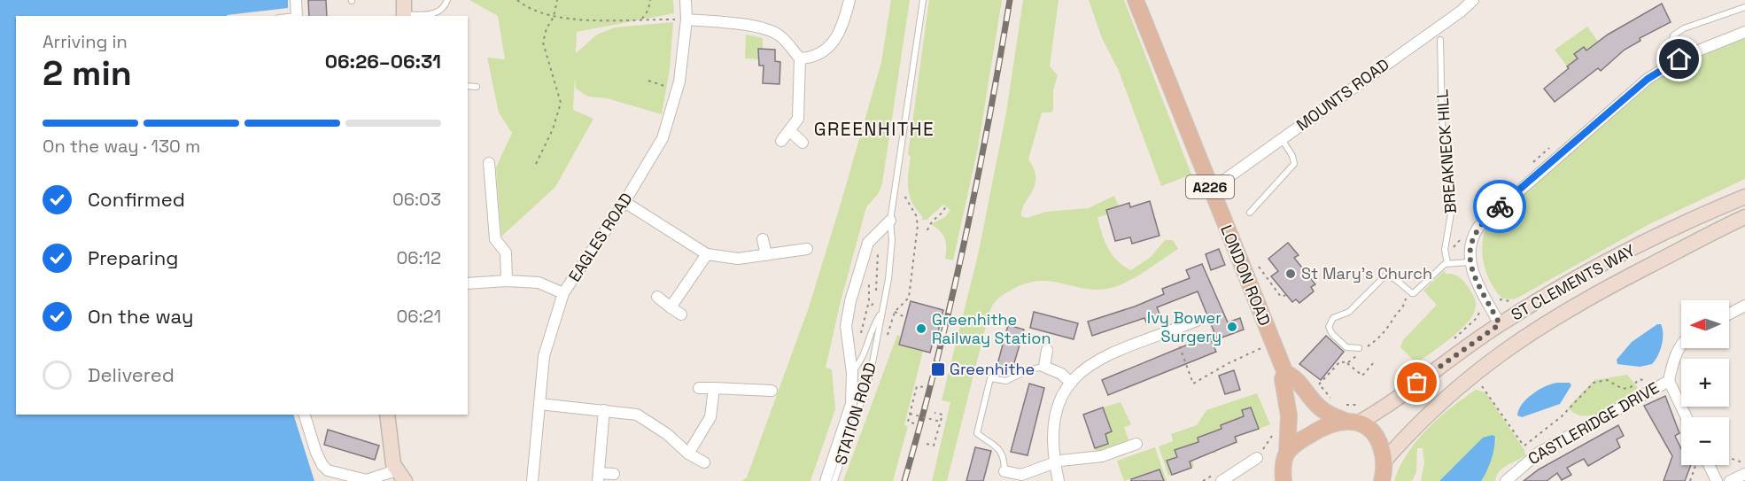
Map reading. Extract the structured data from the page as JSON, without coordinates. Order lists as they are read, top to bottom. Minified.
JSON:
{"streets":{"main road":["A226","LONDON ROAD","ST CLEMENTS WAY"],"street":["MOUNTS ROAD","EAGLES ROAD","STATION ROAD","CASTLERIDGE DRIVE"],"lane":["BREAKNECK HILL"]},"crossings":[["MOUNTS ROAD","LONDON ROAD"],["LONDON ROAD","ST CLEMENTS WAY"]],"districts":["GREENHITHE"],"places":{"other":["St Mary's Church","Ivy Bower Surgery","Greenhithe Railway Station"],"transit":["Greenhithe"]},"north":"left","page":{"heading":["2 min","Arriving in","06:26–06:31"],"bar":"On the way · 130 m","list":[["Confirmed","06:03"],["Preparing","06:12"],["On the way","06:21"],"Delivered"],"map_buttons":["+","−"]}}
